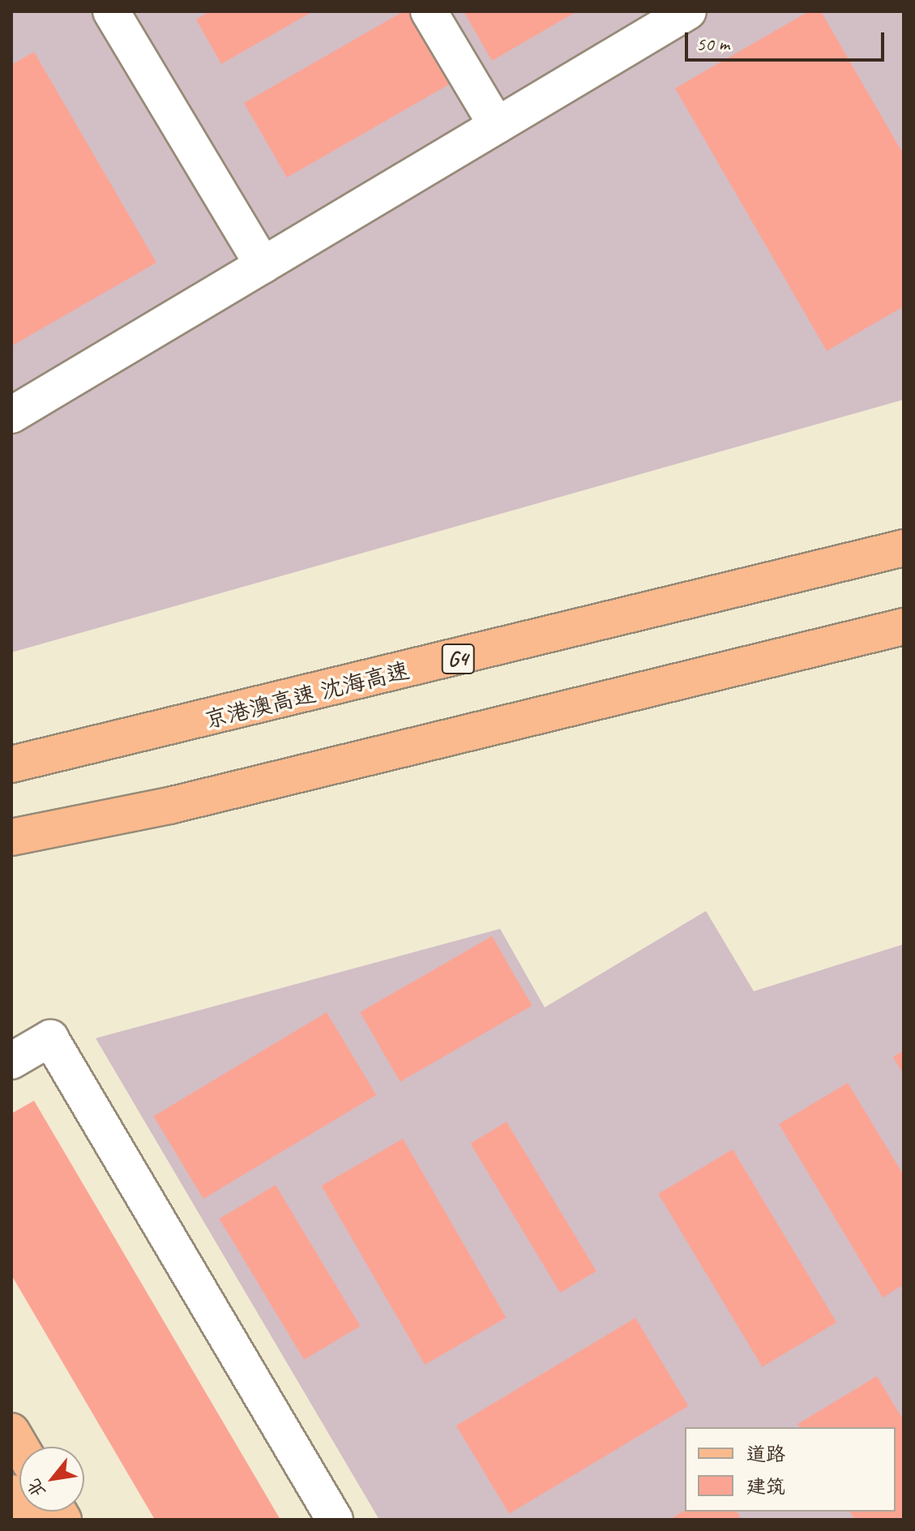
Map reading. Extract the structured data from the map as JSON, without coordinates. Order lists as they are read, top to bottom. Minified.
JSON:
{"streets":{"main road":["G4","京港澳高速 沈海高速"]},"legend":["道路","建筑"],"scale_bar":"50 m","north":"bottom left"}
